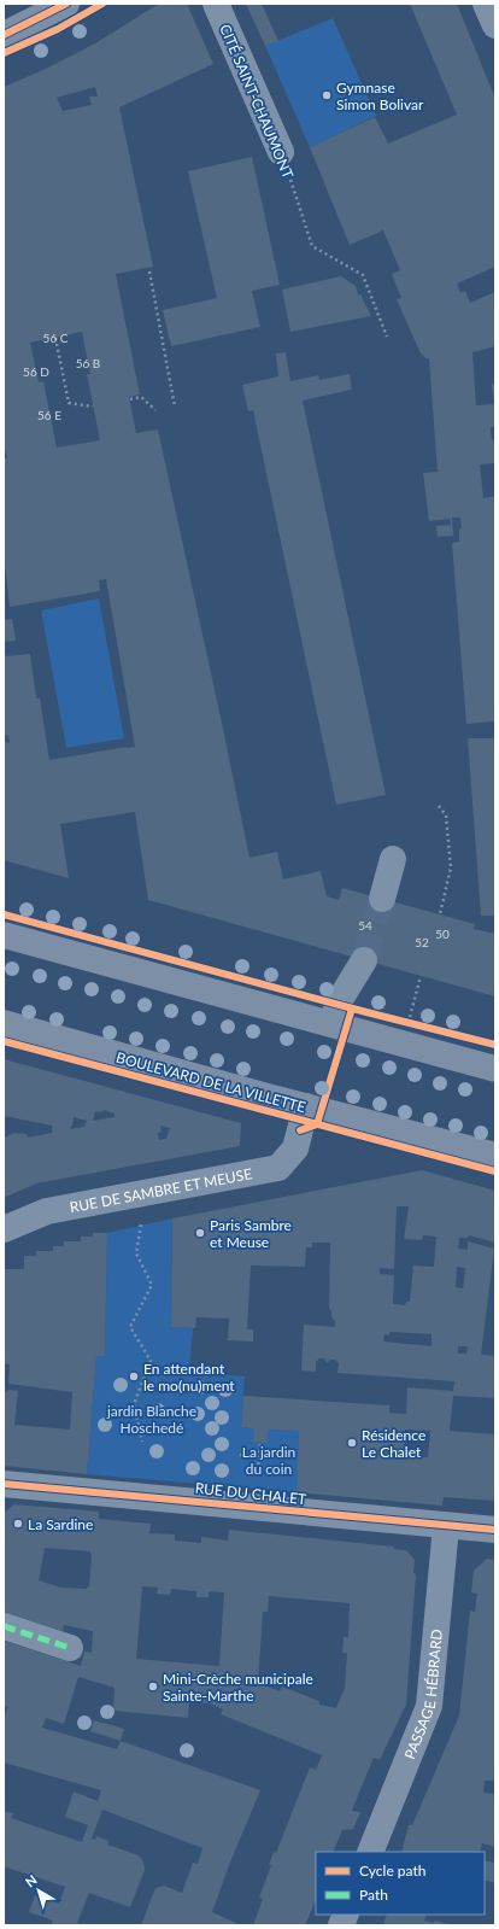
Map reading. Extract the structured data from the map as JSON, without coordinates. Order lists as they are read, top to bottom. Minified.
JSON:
{"streets":{"main road":["BOULEVARD DE LA VILLETTE"],"street":["CITÉ SAINT-CHAUMONT","RUE DE SAMBRE ET MEUSE","RUE DU CHALET","PASSAGE HÉBRARD"]},"crossings":[["BOULEVARD DE LA VILLETTE","RUE DE SAMBRE ET MEUSE"],["RUE DU CHALET","PASSAGE HÉBRARD"]],"parks":["jardin Blanche Hoschedé","La jardin du coin"],"places":["Gymnase Simon Bolivar","Paris Sambre et Meuse","En attendant le mo(nu)ment","Résidence Le Chalet","La Sardine","Mini-Crèche municipale Sainte-Marthe"],"house_numbers":["56 C","56 B","56 D","56 E","54","50","52"],"legend":["Cycle path","Path"],"north":"top left"}
